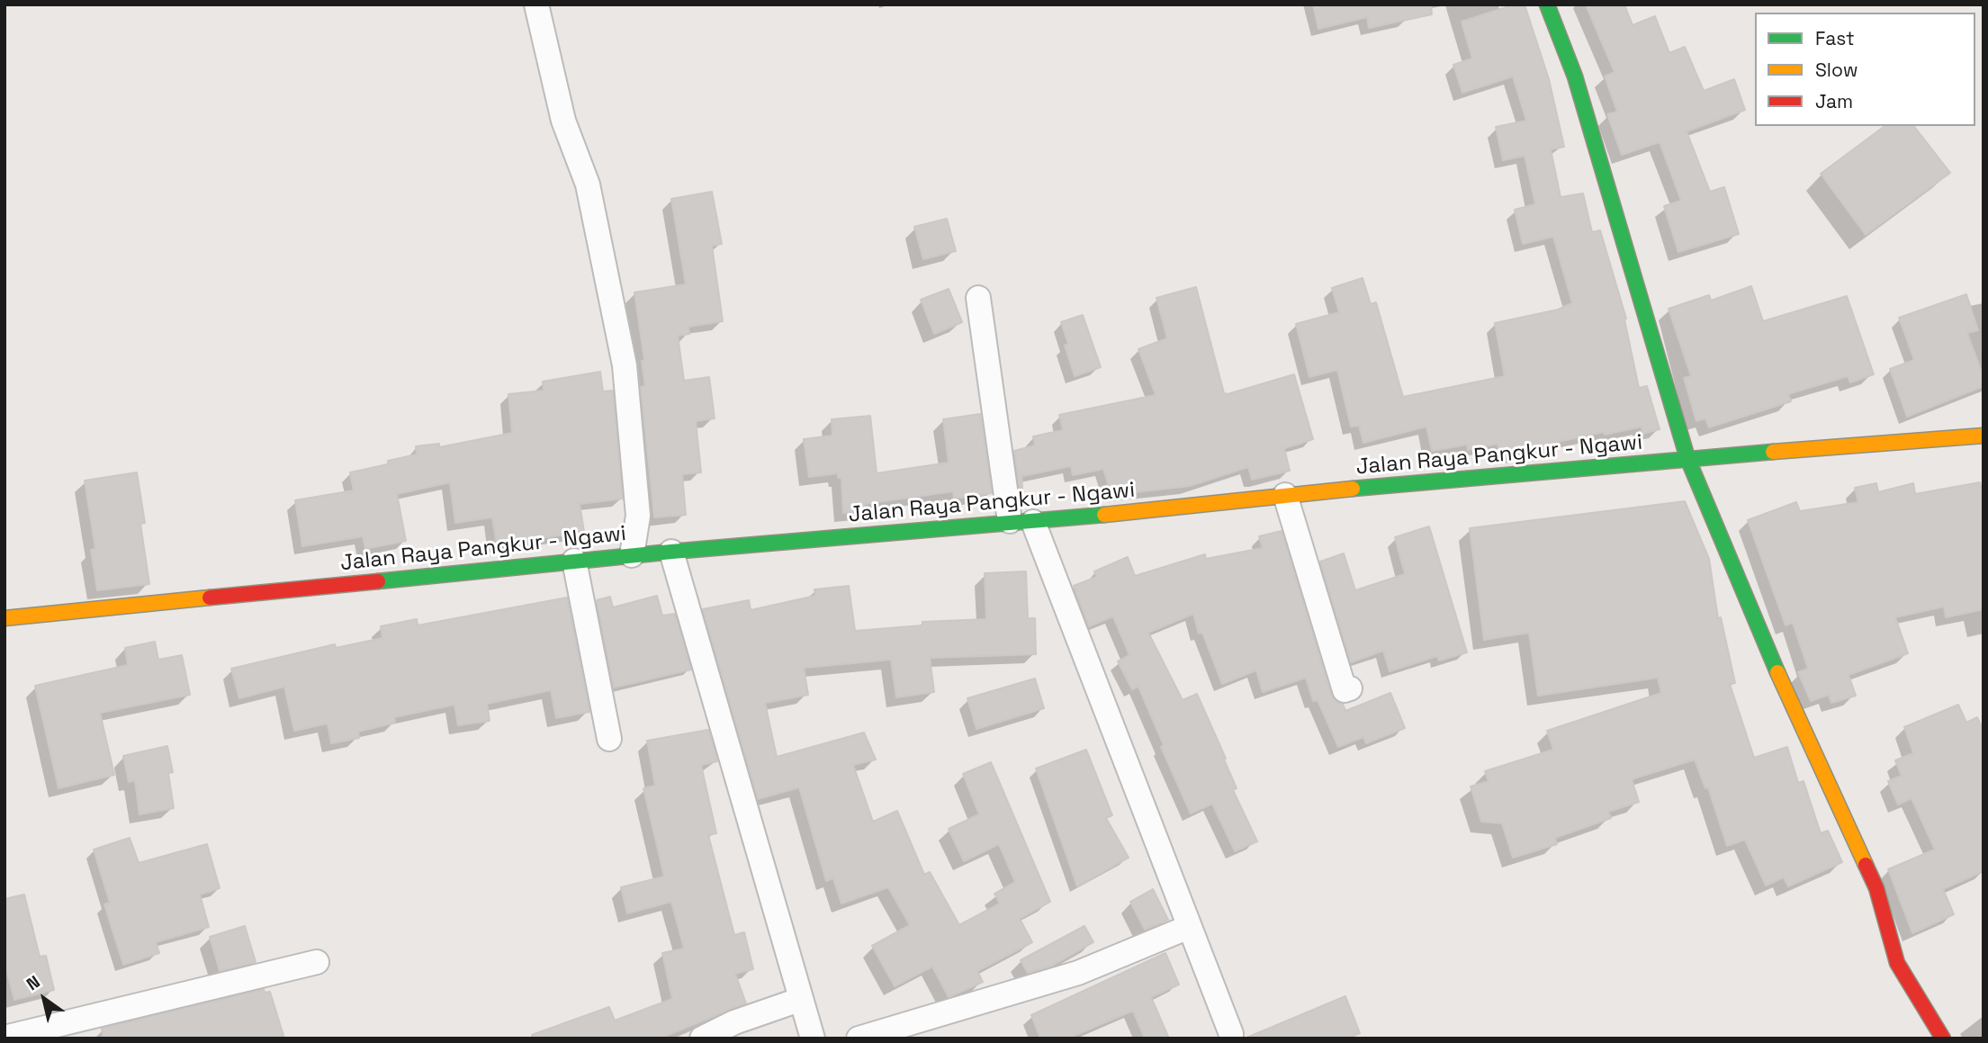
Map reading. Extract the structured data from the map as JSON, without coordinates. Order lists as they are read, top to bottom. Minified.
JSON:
{"streets":{"main road":["Jalan Raya Pangkur - Ngawi"]},"legend":["Fast","Slow","Jam"],"north":"top left"}
